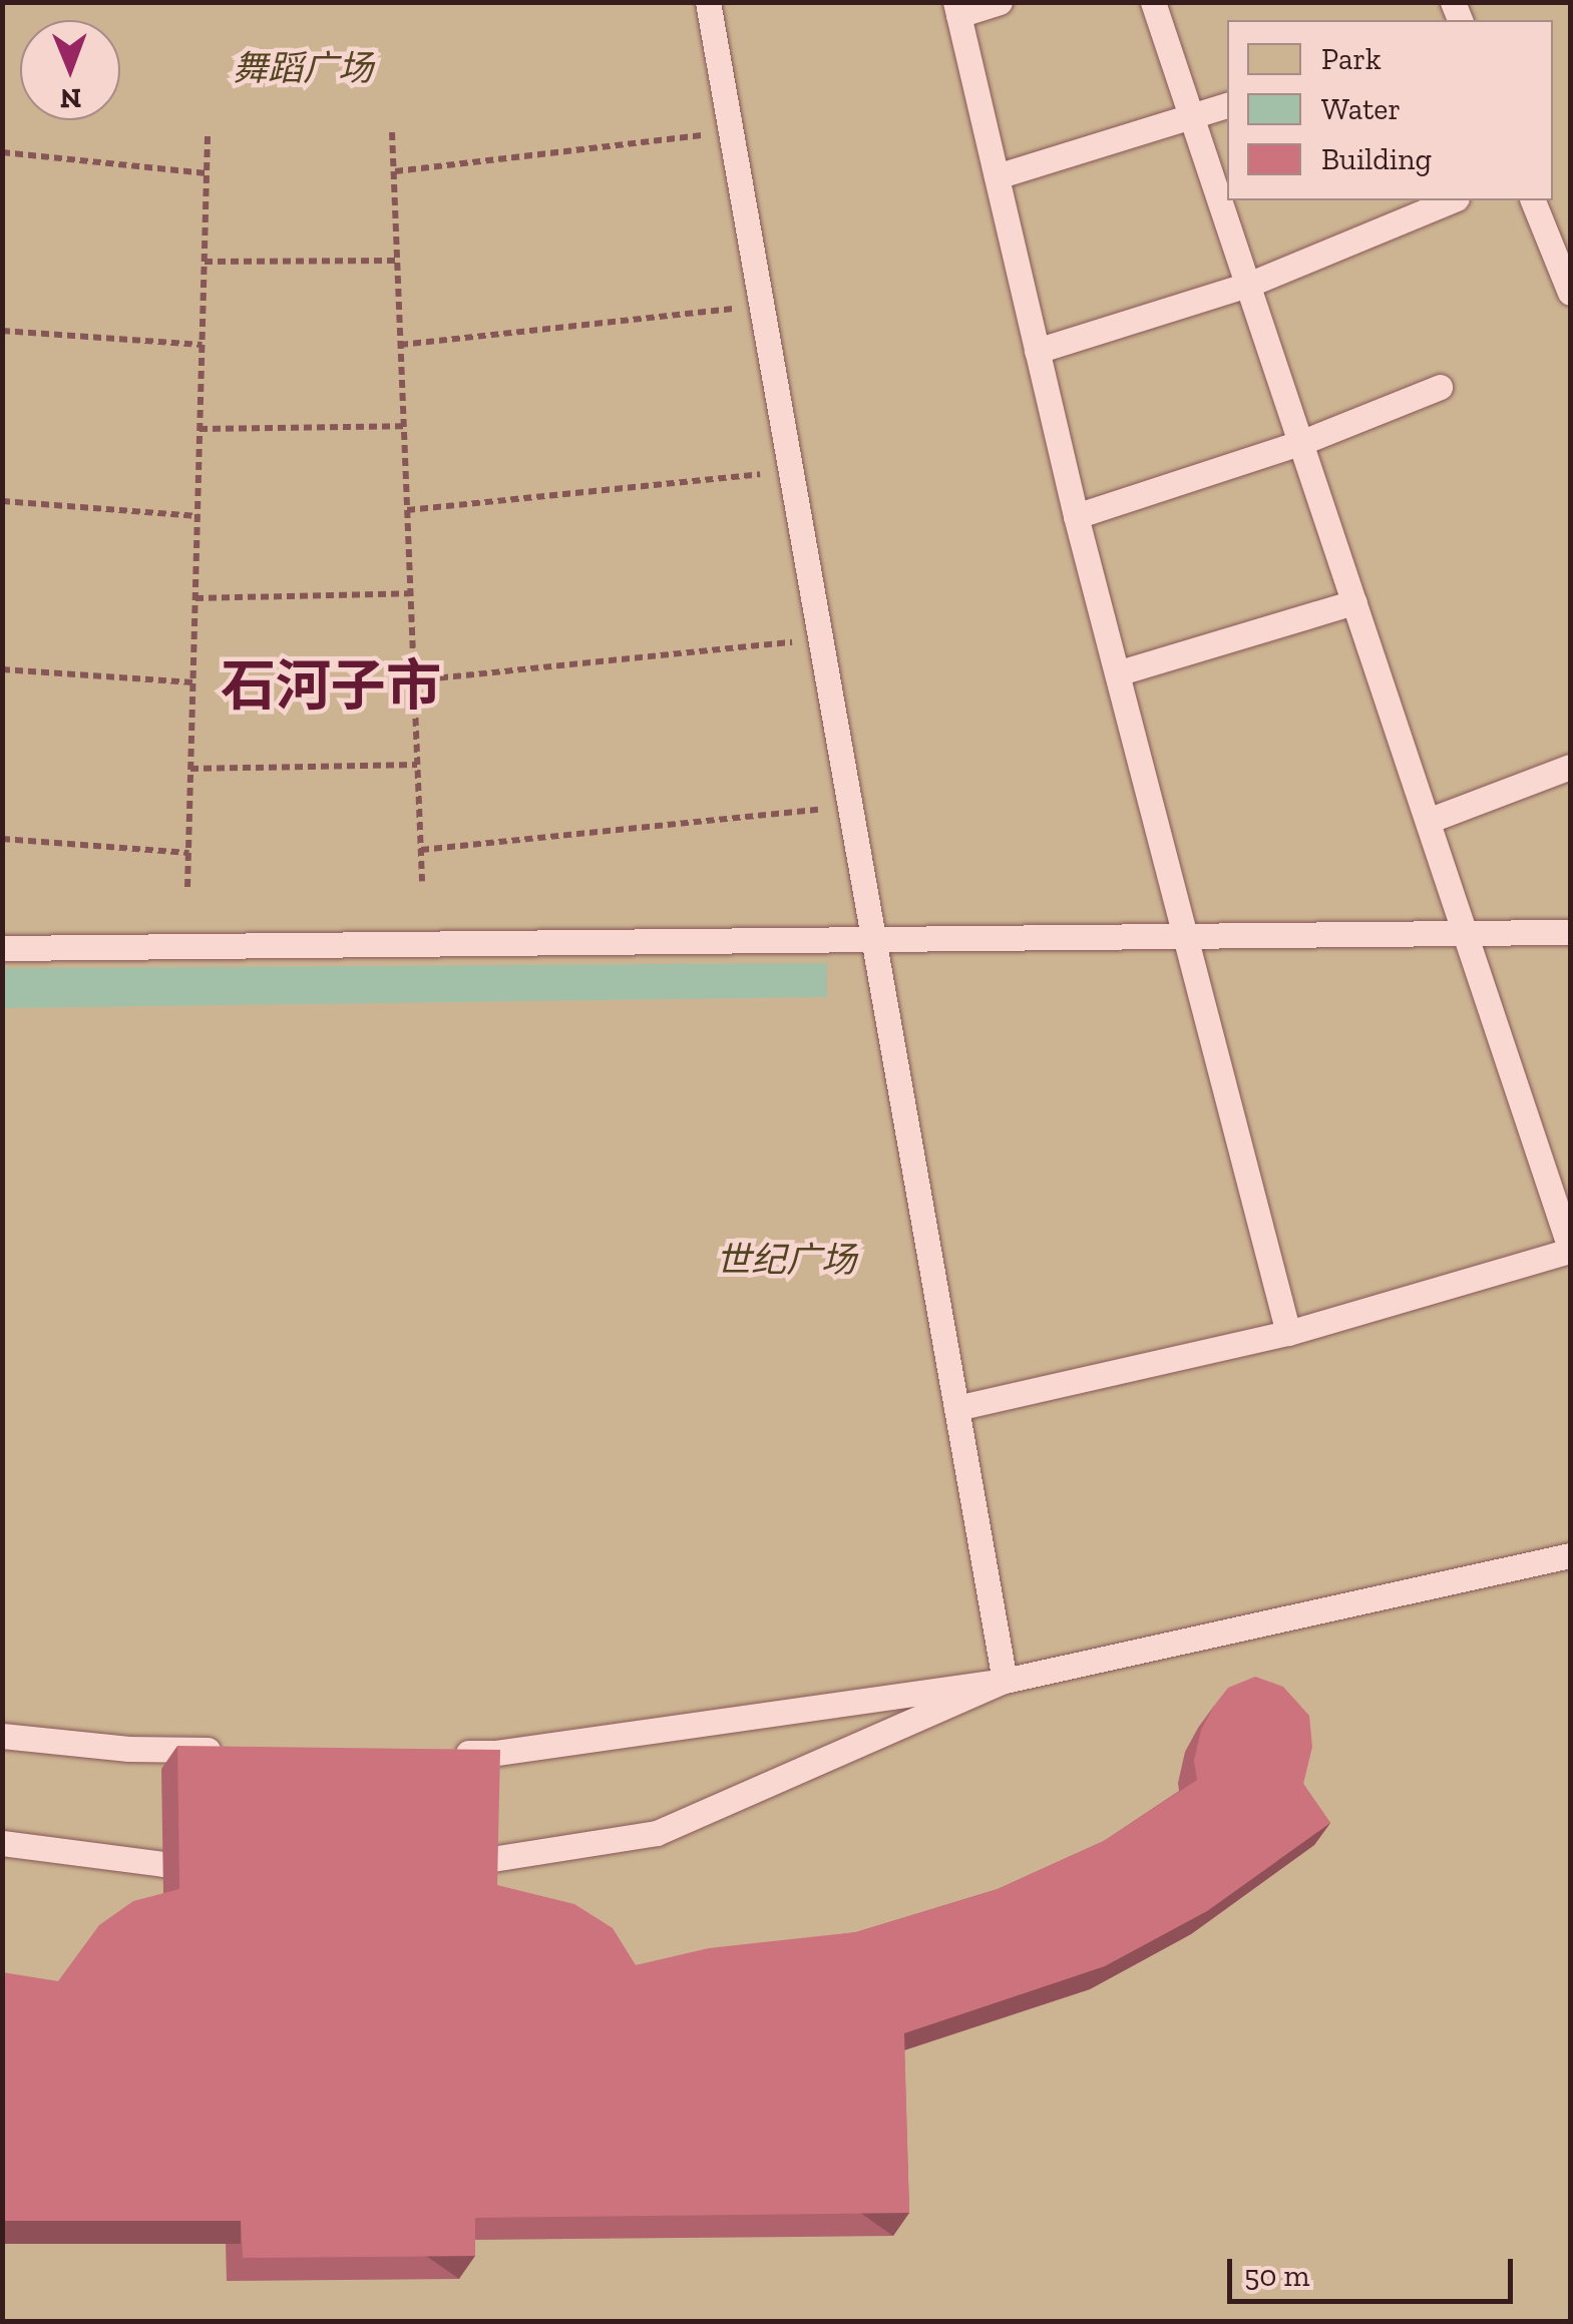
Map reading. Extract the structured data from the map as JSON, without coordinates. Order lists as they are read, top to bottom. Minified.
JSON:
{"districts":["石河子市"],"parks":["舞蹈广场","世纪广场"],"legend":["Park","Water","Building"],"scale_bar":"50 m","north":"bottom"}
